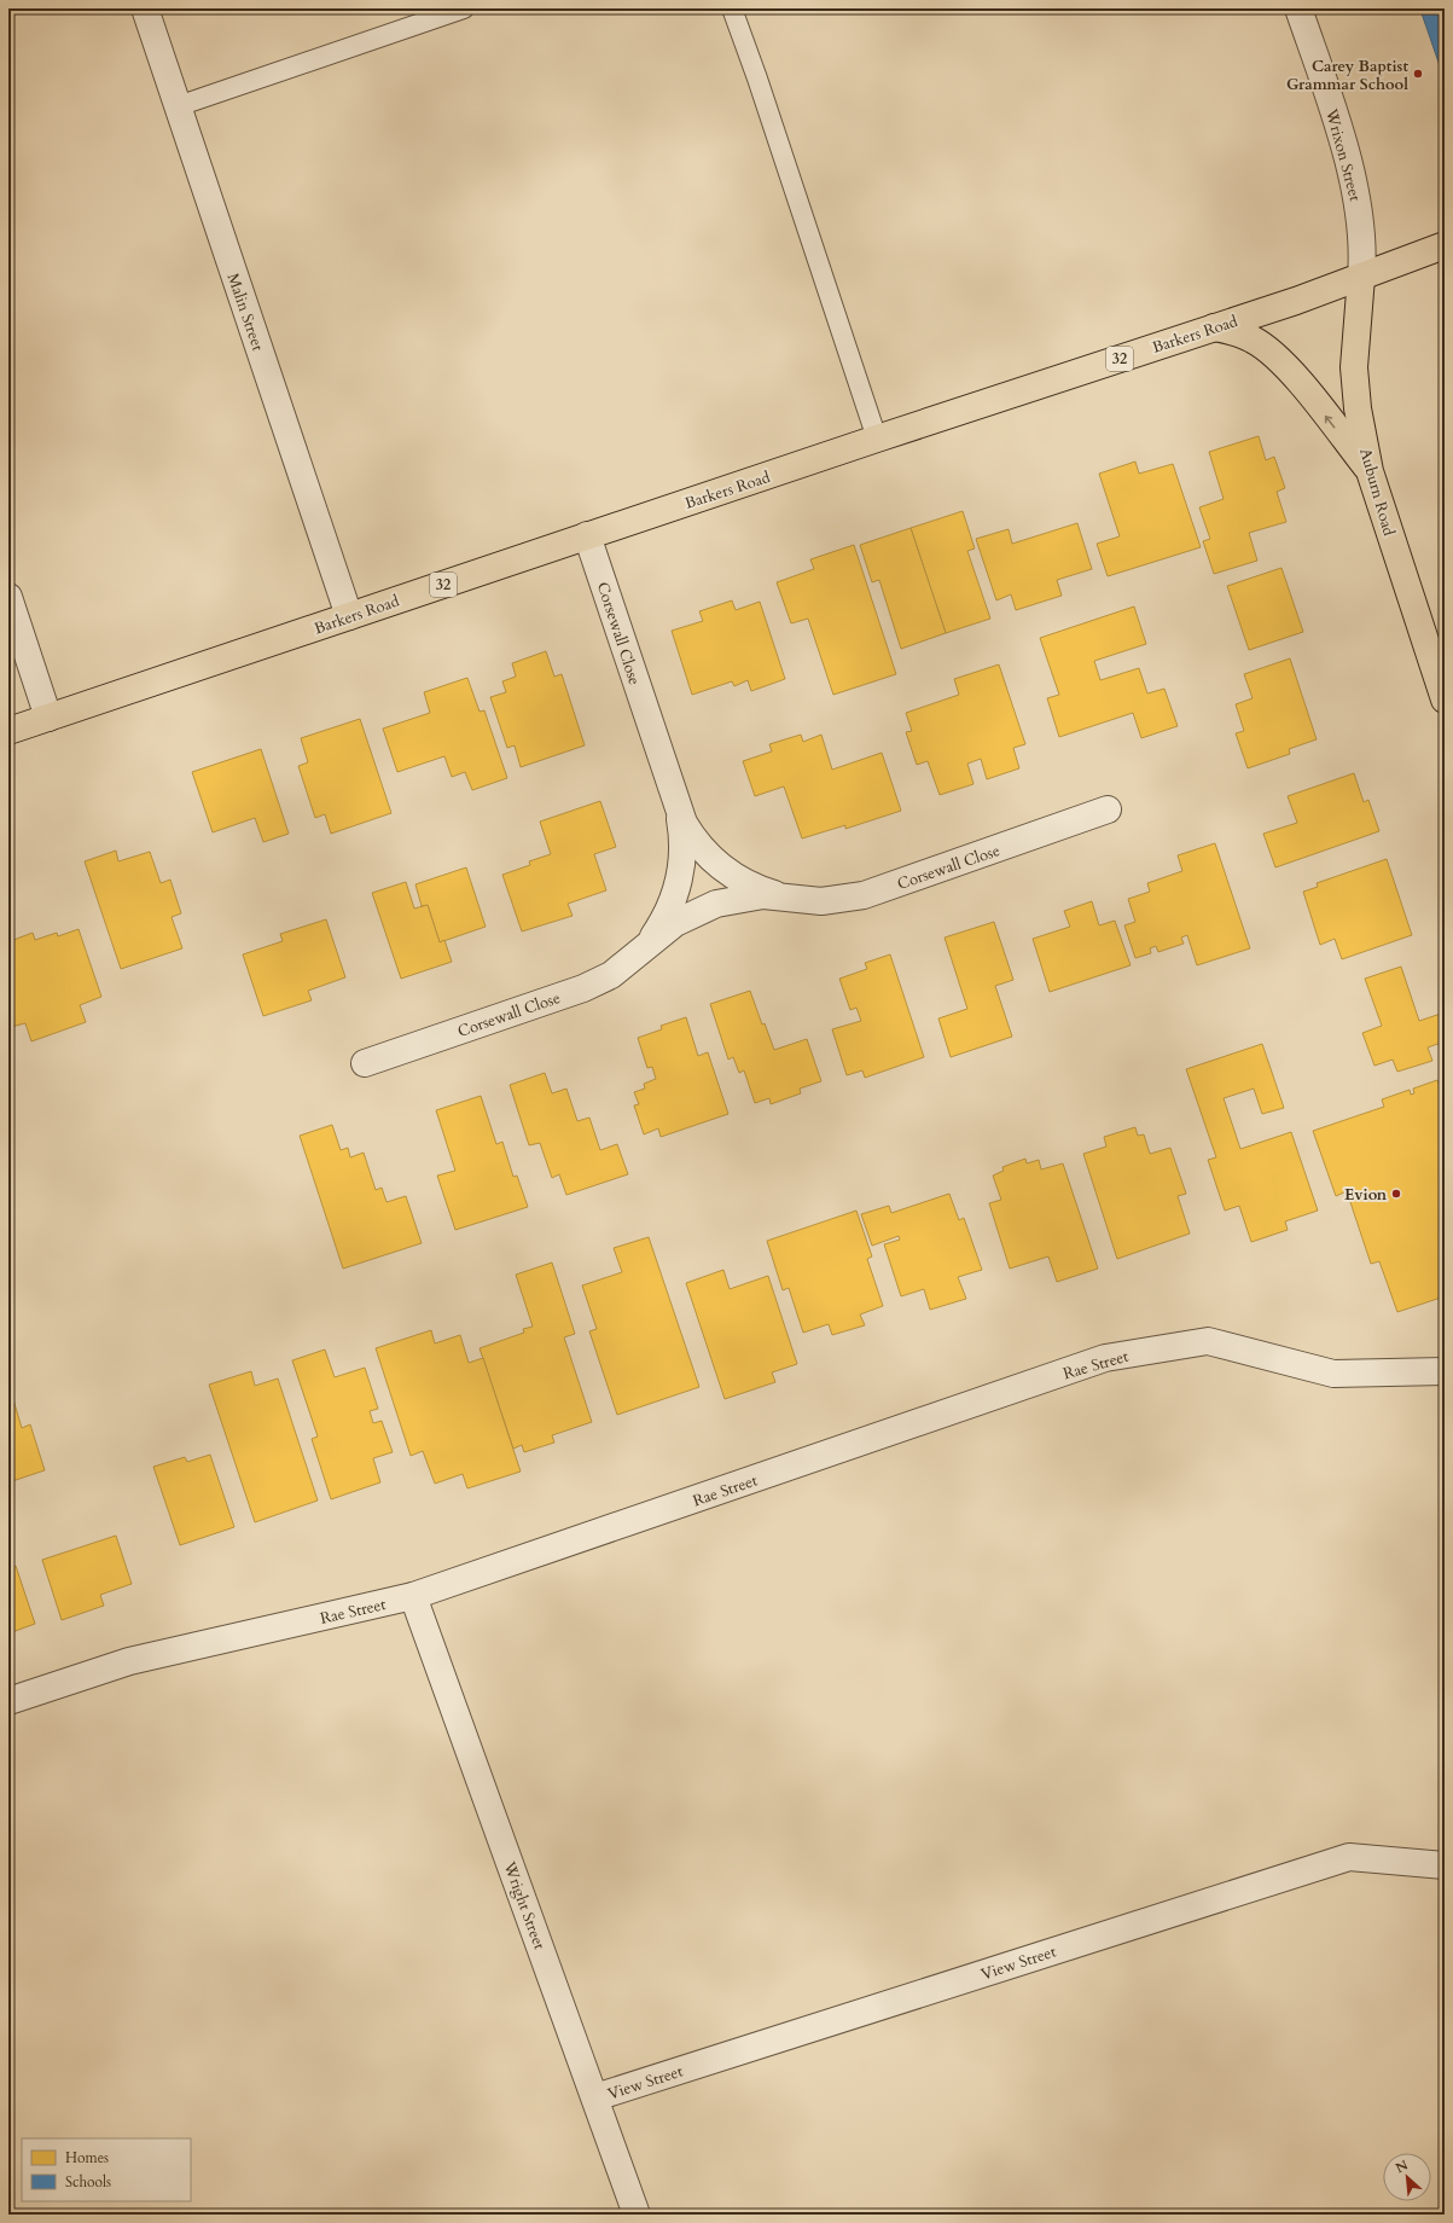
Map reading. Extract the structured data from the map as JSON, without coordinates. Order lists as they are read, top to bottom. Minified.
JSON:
{"streets":{"main road":["Barkers Road","32","Auburn Road"],"street":["Wrixon Street","Malin Street","Corsewall Close","Rae Street","Wright Street","View Street"]},"crossings":[["Wrixon Street","Barkers Road"],["Wrixon Street","Auburn Road"],["Malin Street","Barkers Road"],["Barkers Road","Auburn Road"],["Barkers Road","Corsewall Close"],["Rae Street","Wright Street"],["Wright Street","View Street"]],"places":["Carey Baptist Grammar School","Evion"],"legend":["Homes","Schools"],"north":"top left"}
